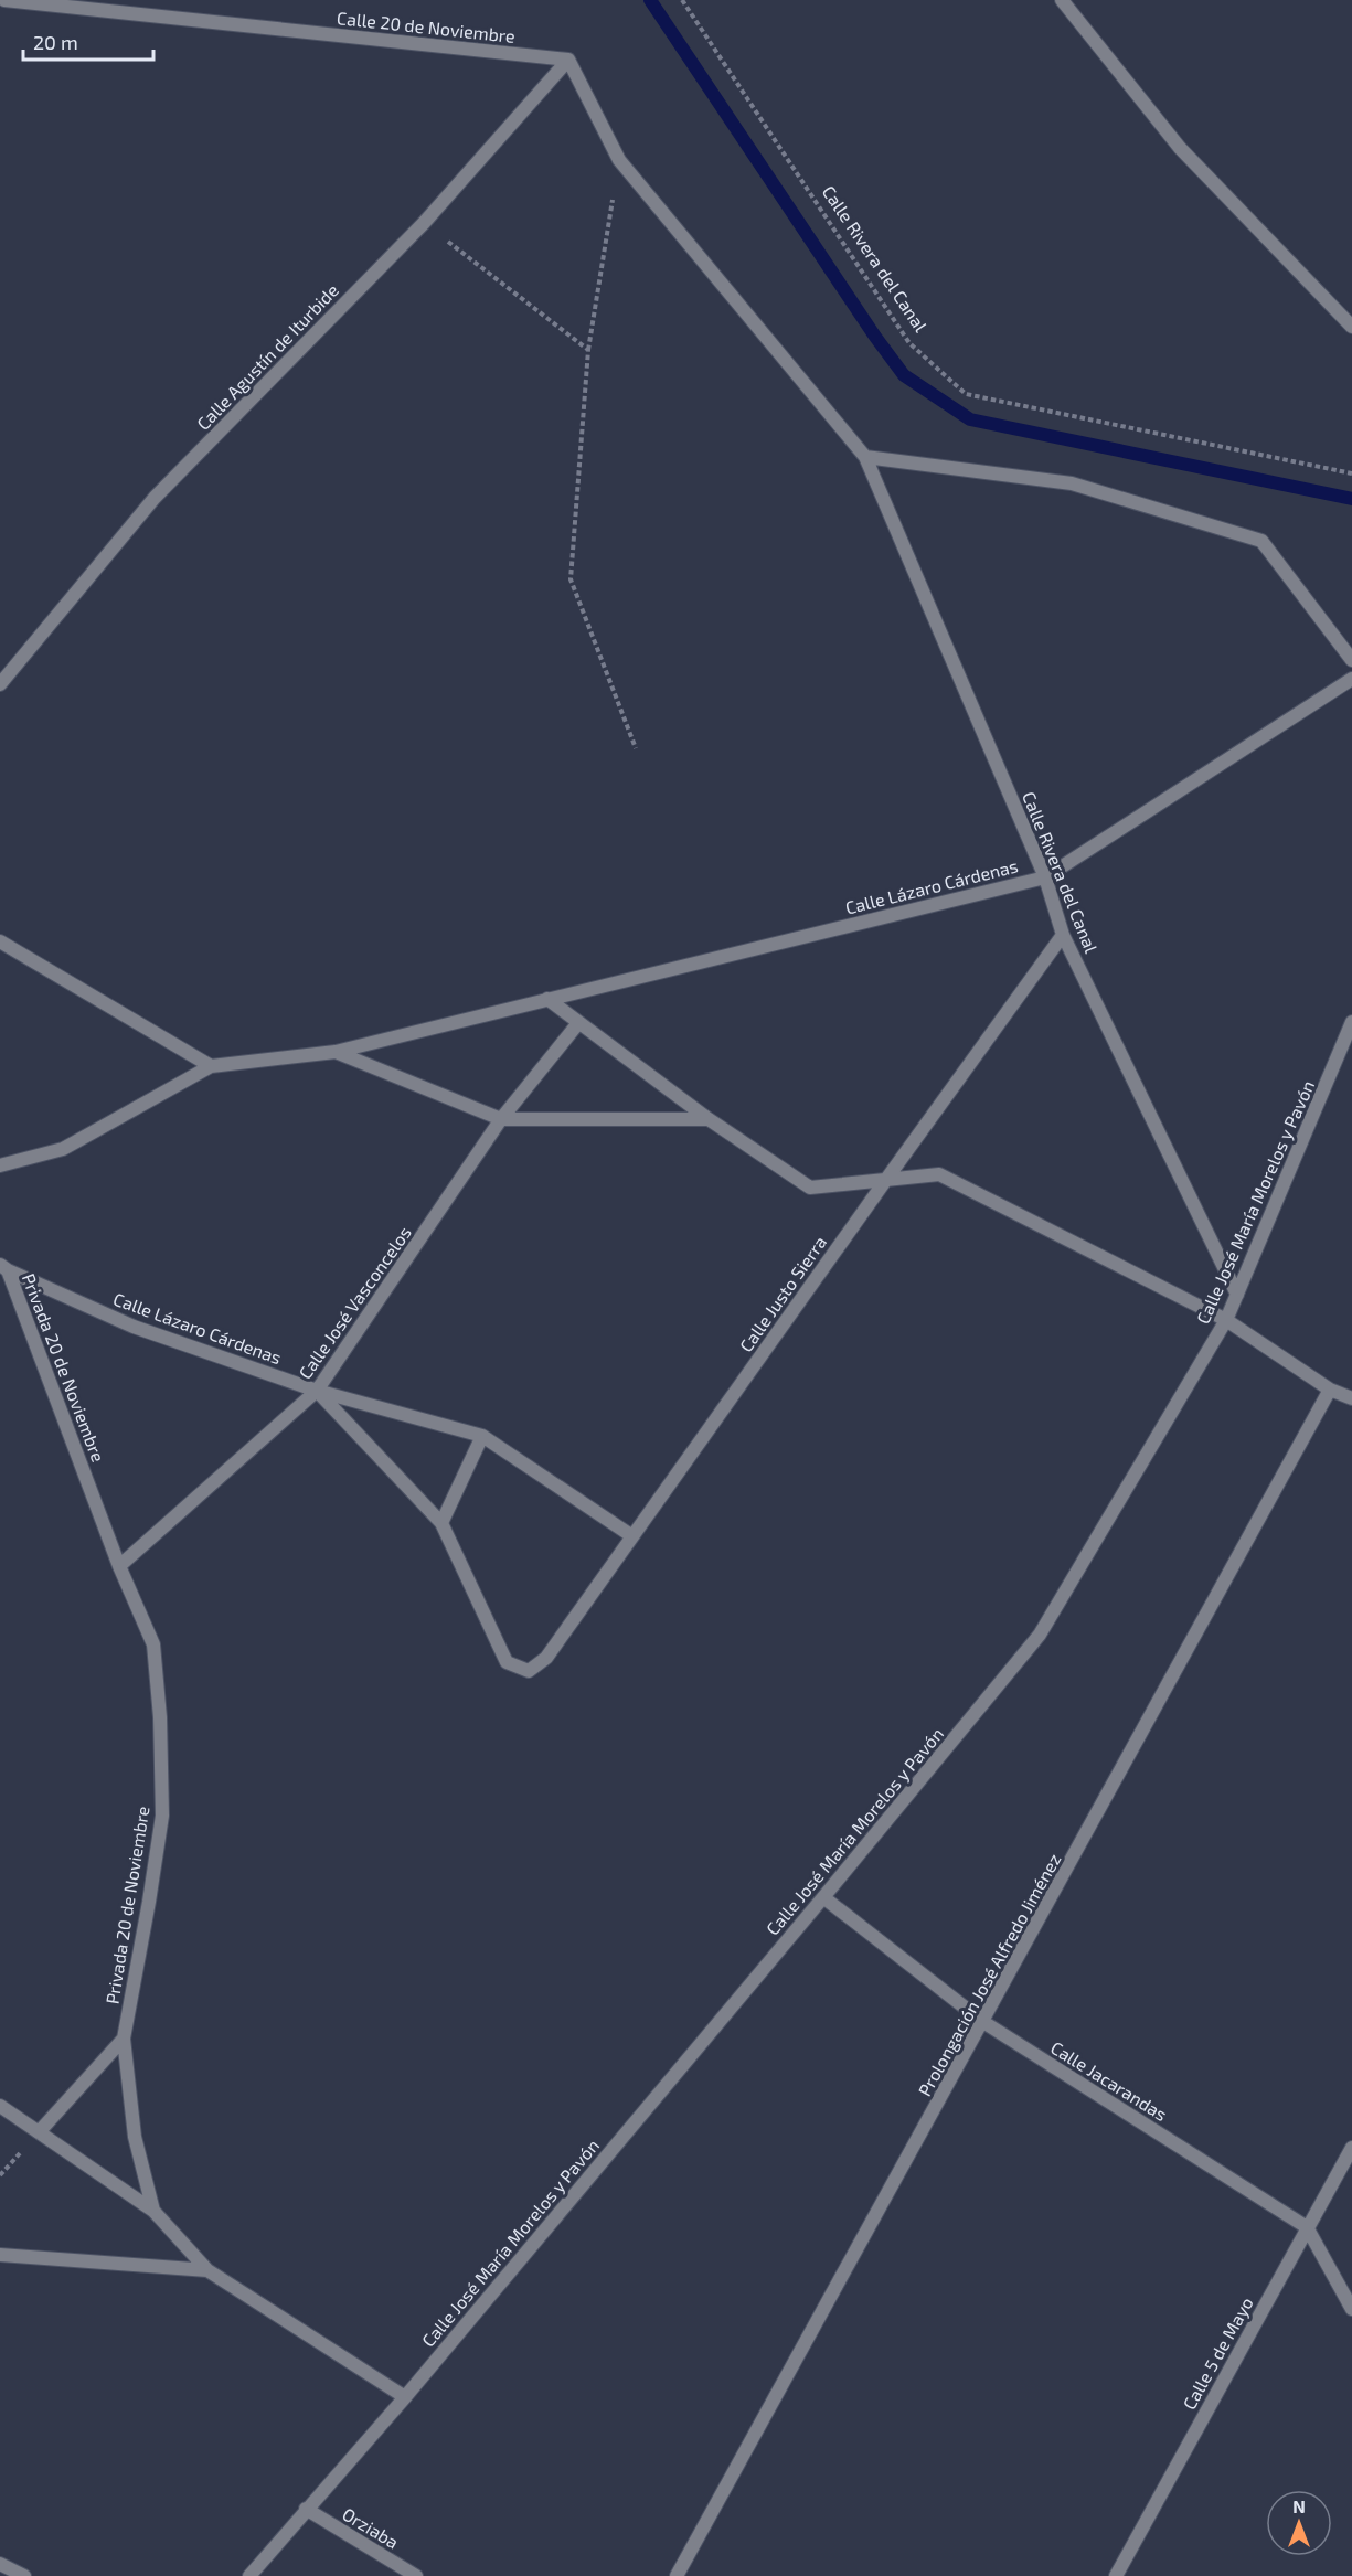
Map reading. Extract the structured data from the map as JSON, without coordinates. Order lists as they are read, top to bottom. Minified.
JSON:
{"streets":{"street":["Calle 20 de Noviembre","Calle Rivera del Canal","Calle Agustín de Iturbide","Calle Lázaro Cárdenas","Calle José María Morelos y Pavón","Calle Justo Sierra","Calle José Vasconcelos","Privada 20 de Noviembre","Prolongación José Alfredo Jiménez","Calle Jacarandas","Calle 5 de Mayo","Orziaba"]},"crossings":[["Calle 20 de Noviembre","Calle Rivera del Canal"],["Calle 20 de Noviembre","Calle Agustín de Iturbide"],["Calle Rivera del Canal","Calle Agustín de Iturbide"],["Calle Rivera del Canal","Calle Lázaro Cárdenas"],["Calle Rivera del Canal","Calle José María Morelos y Pavón"],["Calle Rivera del Canal","Calle Justo Sierra"],["Calle Lázaro Cárdenas","Calle Justo Sierra"],["Calle Lázaro Cárdenas","Calle José Vasconcelos"],["Calle Lázaro Cárdenas","Privada 20 de Noviembre"],["Calle José María Morelos y Pavón","Calle Jacarandas"],["Calle José María Morelos y Pavón","Orziaba"],["Calle José Vasconcelos","Privada 20 de Noviembre"],["Prolongación José Alfredo Jiménez","Calle Jacarandas"],["Calle Jacarandas","Calle 5 de Mayo"]],"scale_bar":"20 m","north":"top"}
